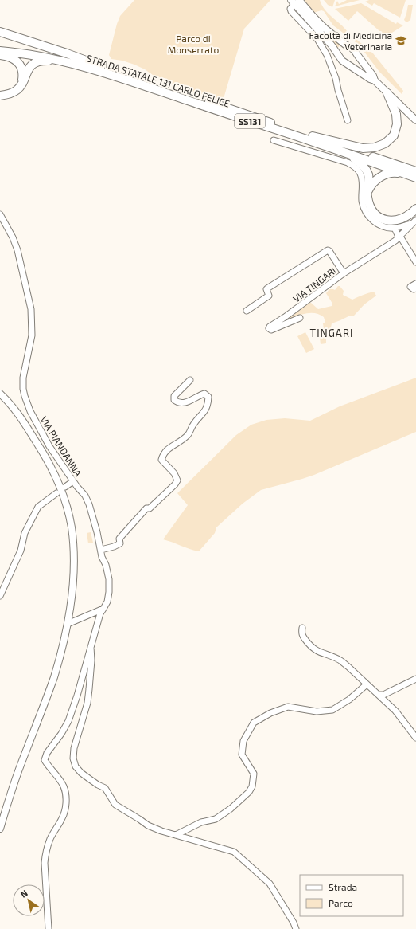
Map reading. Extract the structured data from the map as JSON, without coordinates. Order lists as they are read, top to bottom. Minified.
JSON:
{"streets":{"highway":["STRADA STATALE 131 CARLO FELICE","SS131"],"street":["VIA TINGARI","VIA PIANDANNA"]},"districts":["TINGARI"],"parks":["Parco di Monserrato"],"places":{"school or university":["Facoltà di Medicina Veterinaria"]},"legend":["Strada","Parco"],"north":"top left"}
